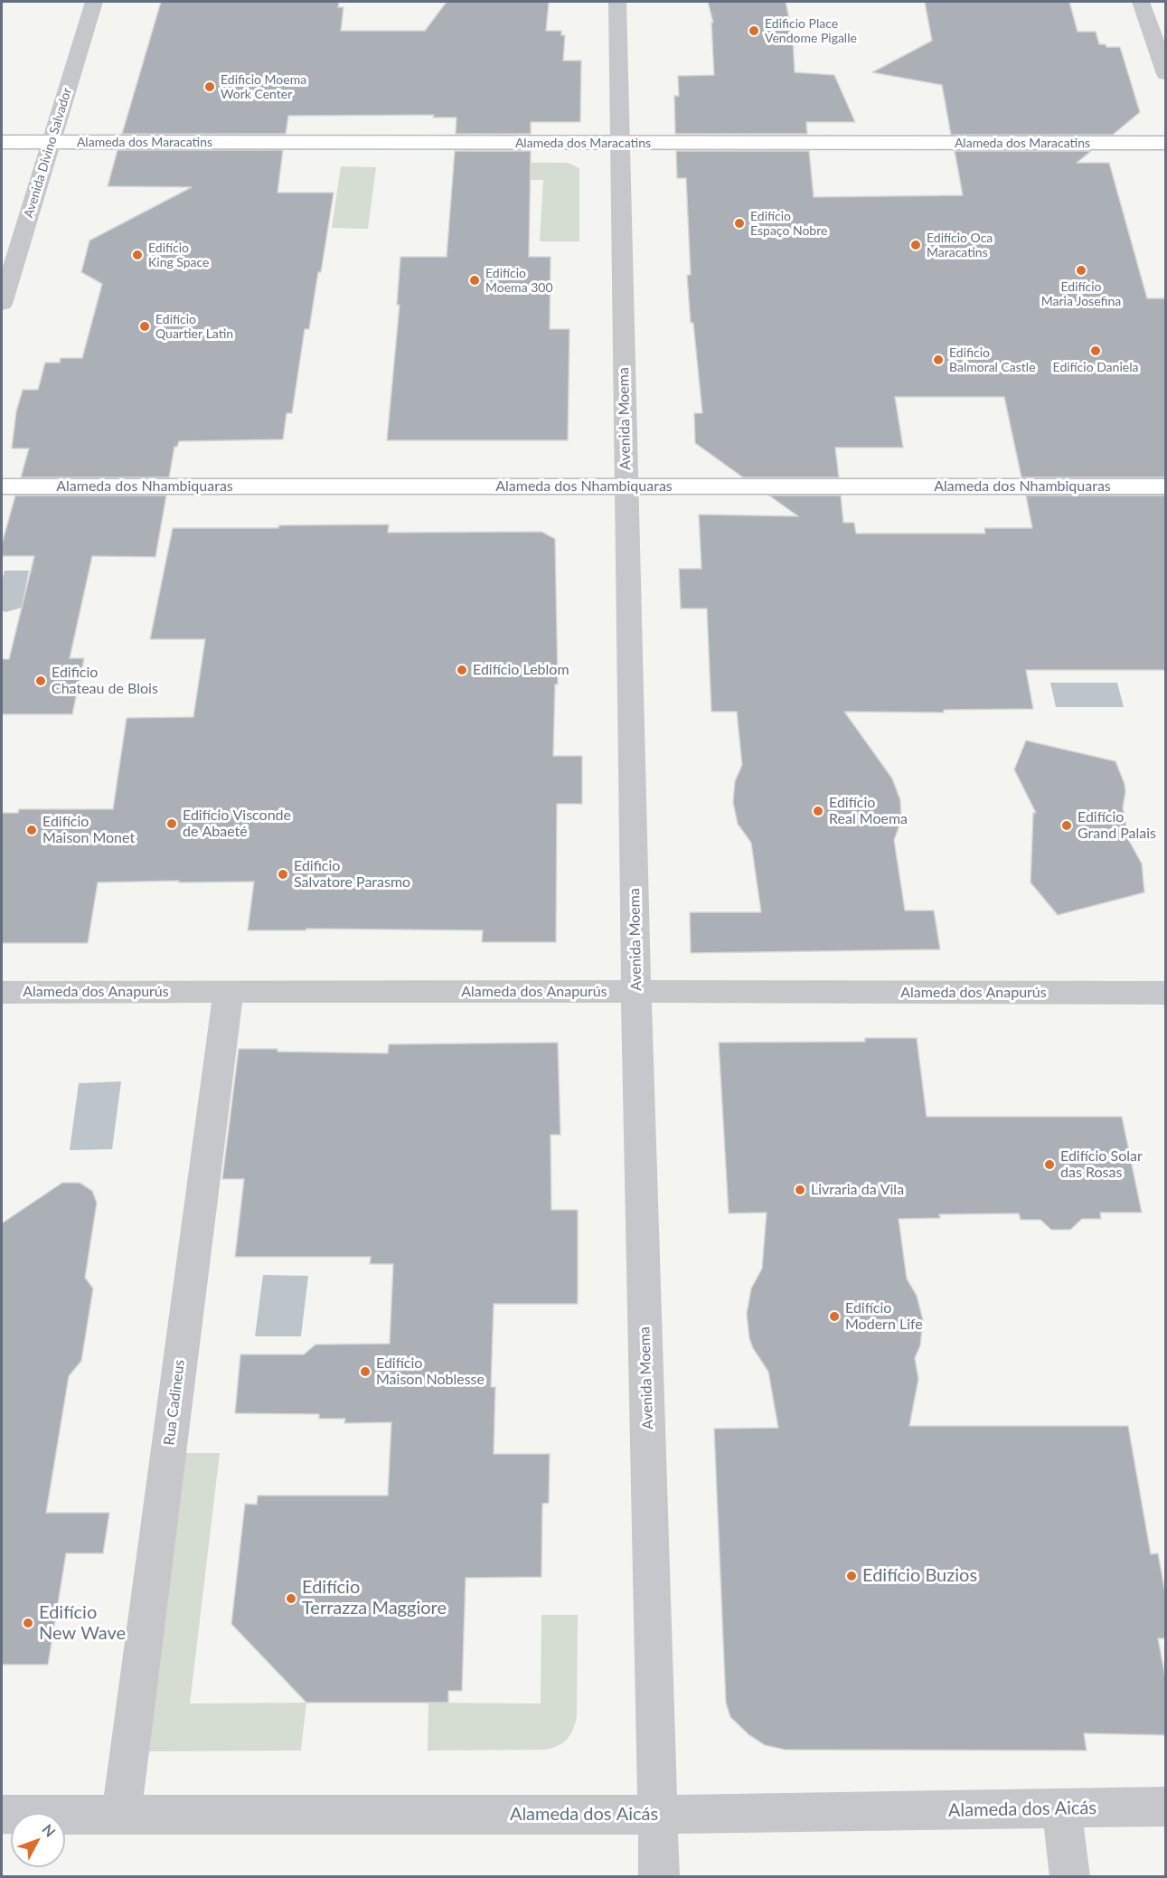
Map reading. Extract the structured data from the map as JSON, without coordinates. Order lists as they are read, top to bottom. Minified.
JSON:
{"streets":{"main road":["Alameda dos Maracatins","Alameda dos Nhambiquaras"],"street":["Avenida Divino Salvador","Avenida Moema","Alameda dos Anapurús","Rua Cadineus","Alameda dos Aicás"]},"crossings":[["Alameda dos Maracatins","Avenida Divino Salvador"],["Alameda dos Maracatins","Avenida Moema"],["Avenida Moema","Alameda dos Nhambiquaras"],["Avenida Moema","Alameda dos Anapurús"],["Avenida Moema","Alameda dos Aicás"],["Alameda dos Anapurús","Rua Cadineus"],["Rua Cadineus","Alameda dos Aicás"]],"places":["Edificio Place Vendome Pigalle","Edificio Moema Work Center","Edifício Espaço Nobre","Edifício Oca Maracatins","Edifício King Space","Edifício Maria Josefina","Edifício Moema 300","Edifício Quartier Latin","Edifício Daniela","Edificio Balmoral Castle","Edifício Leblom","Edificio Chateau de Blois","Edifício Real Moema","Edifício Visconde de Abaeté","Edifício Grand Palais","Edifício Maison Monet","Edificio Salvatore Parasmo","Edifício Solar das Rosas","Livraria da Vila","Edifício Modern Life","Edifício Maison Noblesse","Edifício Buzios","Edifício Terrazza Maggiore","Edifício New Wave"],"north":"top right"}
